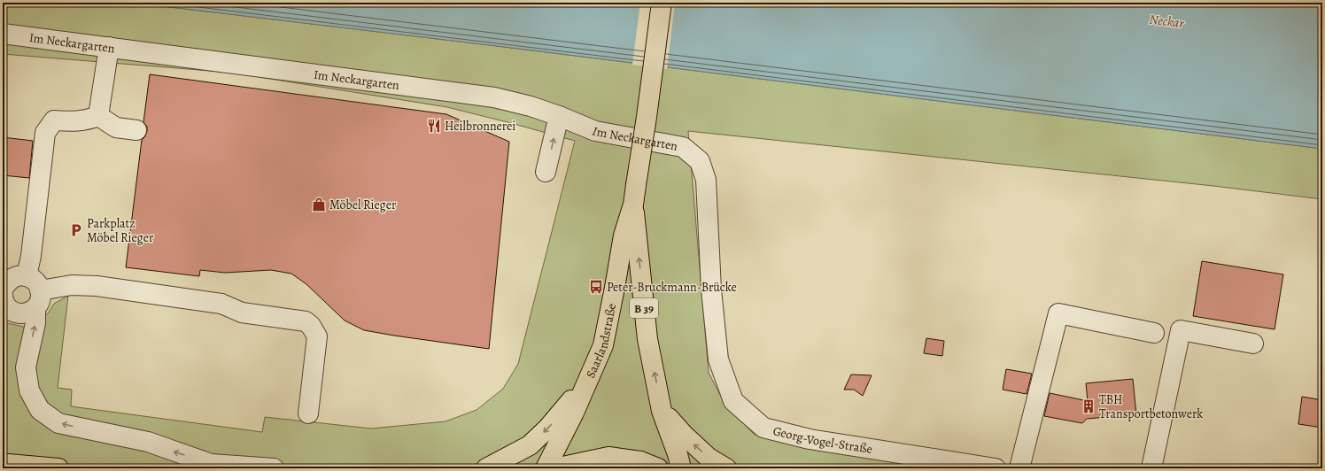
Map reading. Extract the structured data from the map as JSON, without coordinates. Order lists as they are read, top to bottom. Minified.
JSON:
{"streets":{"main road":["B 39","Saarlandstraße"],"street":["Im Neckargarten","Georg-Vogel-Straße"]},"crossings":[["Im Neckargarten","Georg-Vogel-Straße"]],"water":["Neckar"],"places":{"restaurant":["Heilbronnerei"],"shop":["Möbel Rieger"],"parking":["Parkplatz Möbel Rieger"],"bus stop":["Peter-Bruckmann-Brücke"],"building":["TBH Transportbetonwerk"]}}
